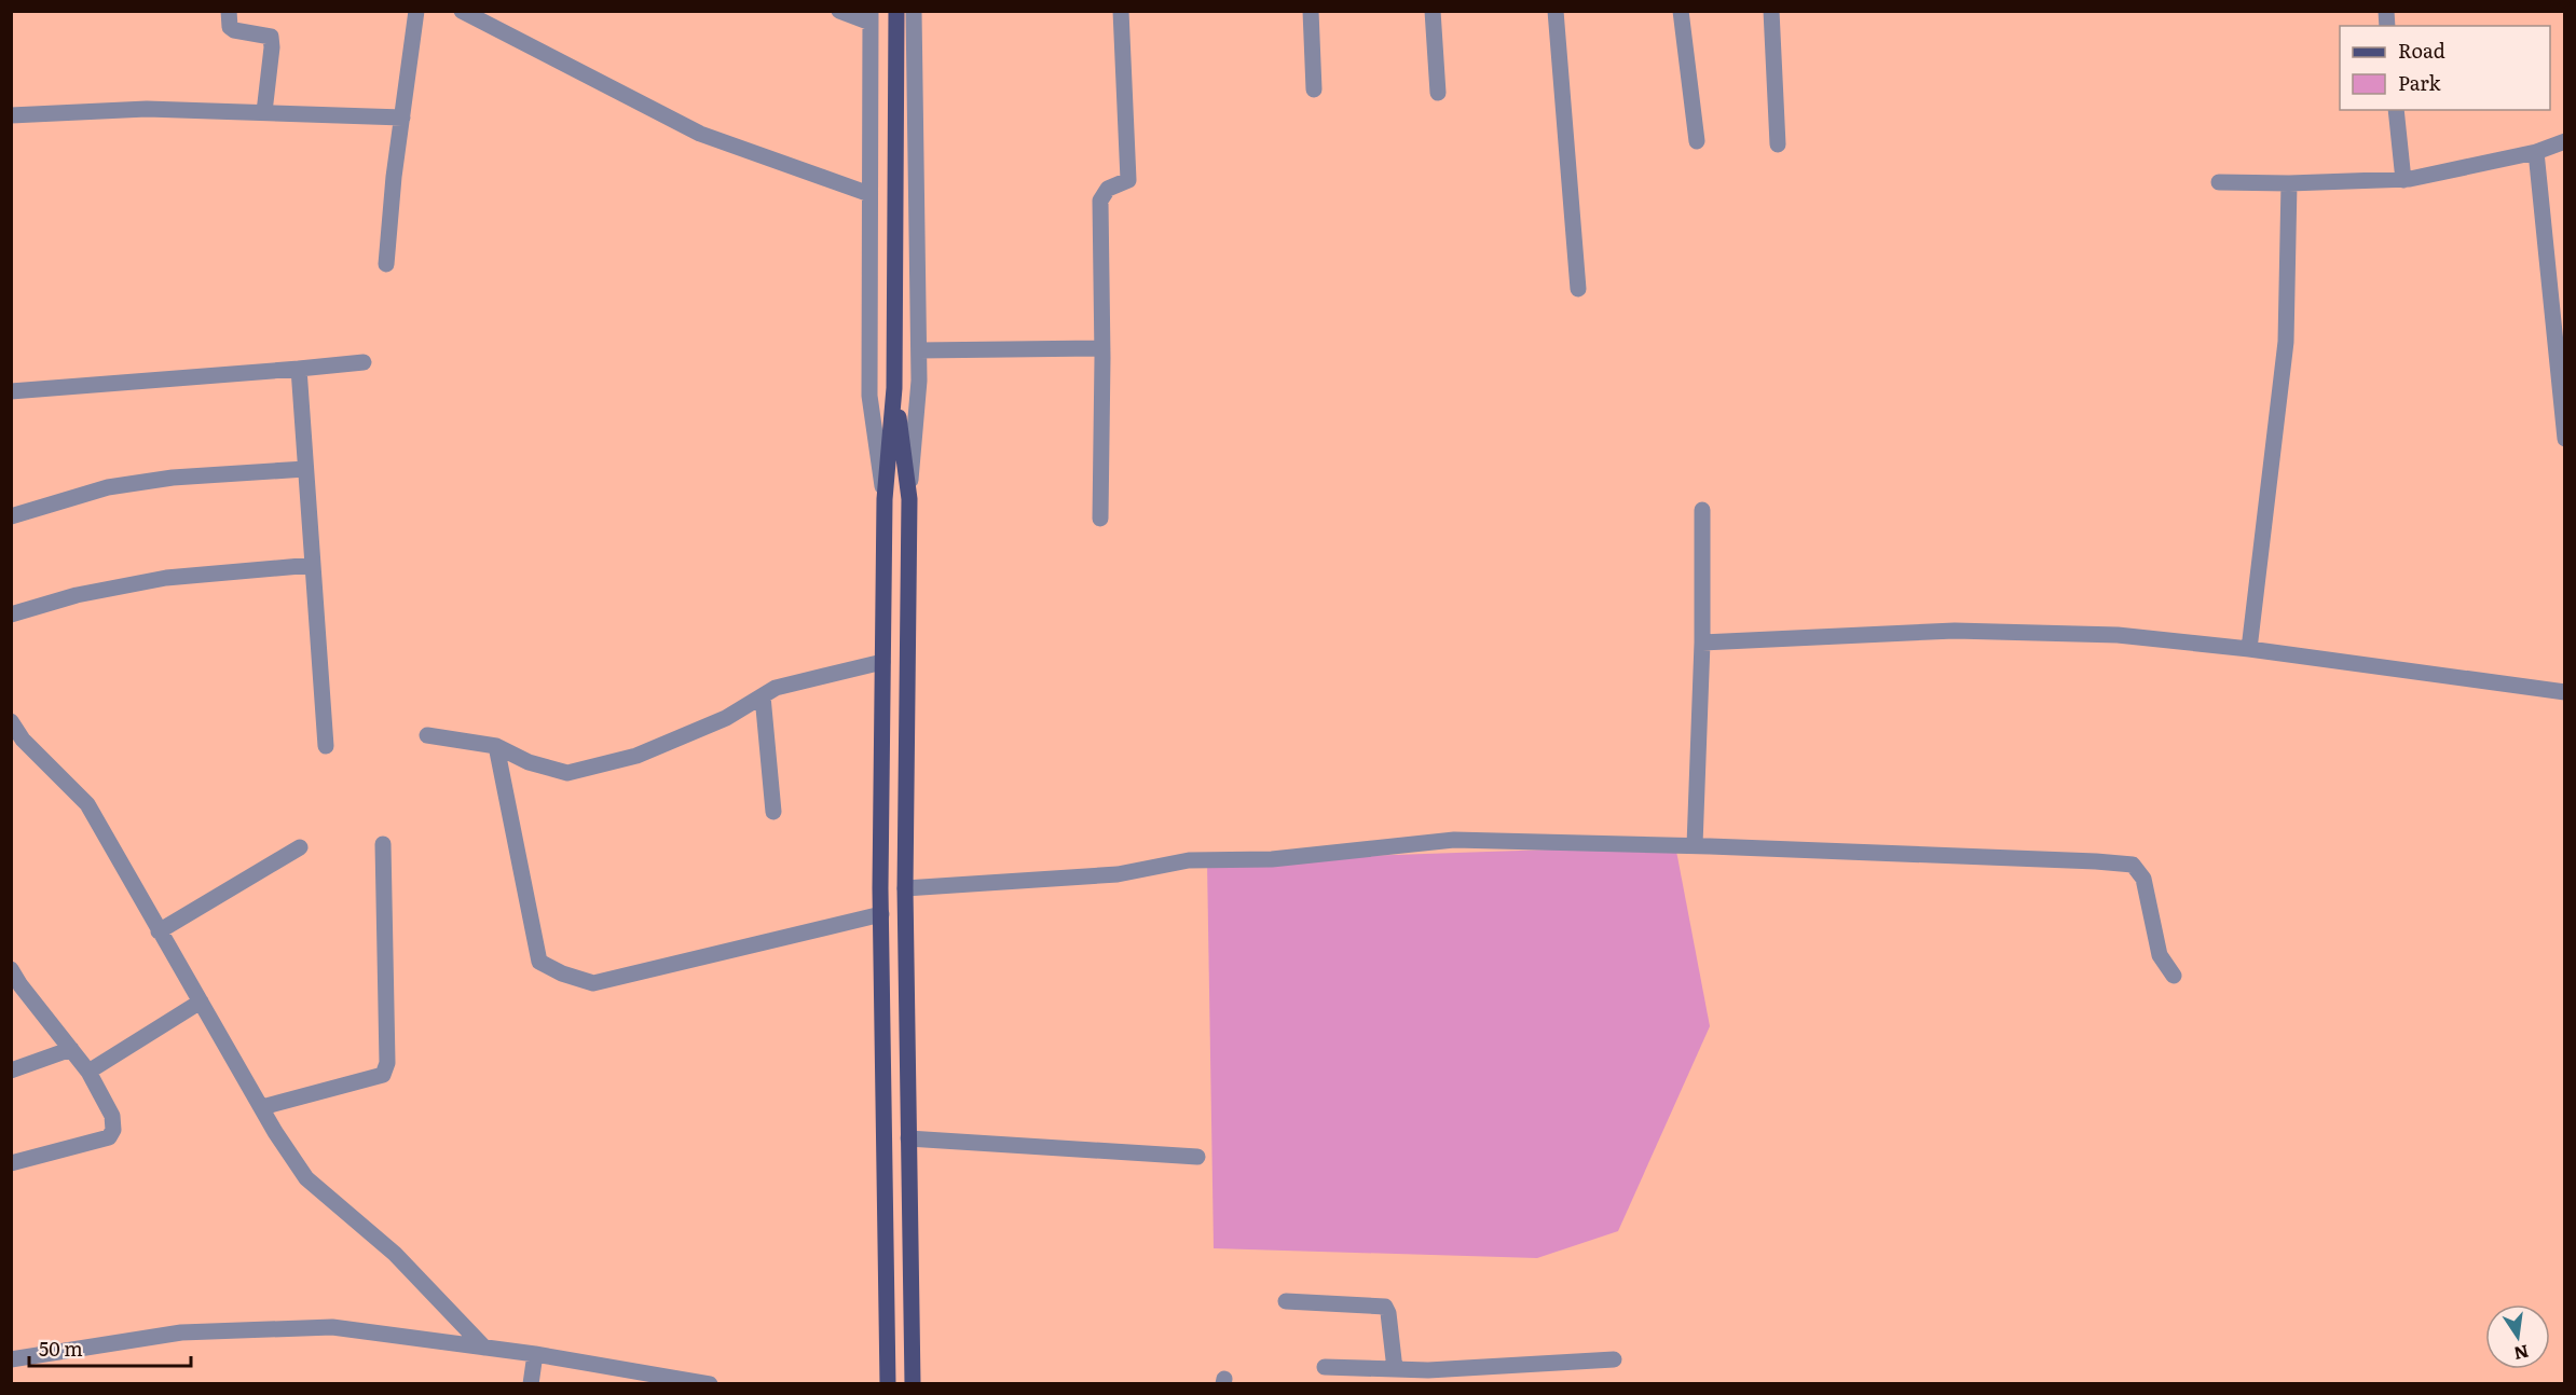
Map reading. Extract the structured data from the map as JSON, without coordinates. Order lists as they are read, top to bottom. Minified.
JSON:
{"legend":["Road","Park"],"scale_bar":"50 m","north":"bottom"}
